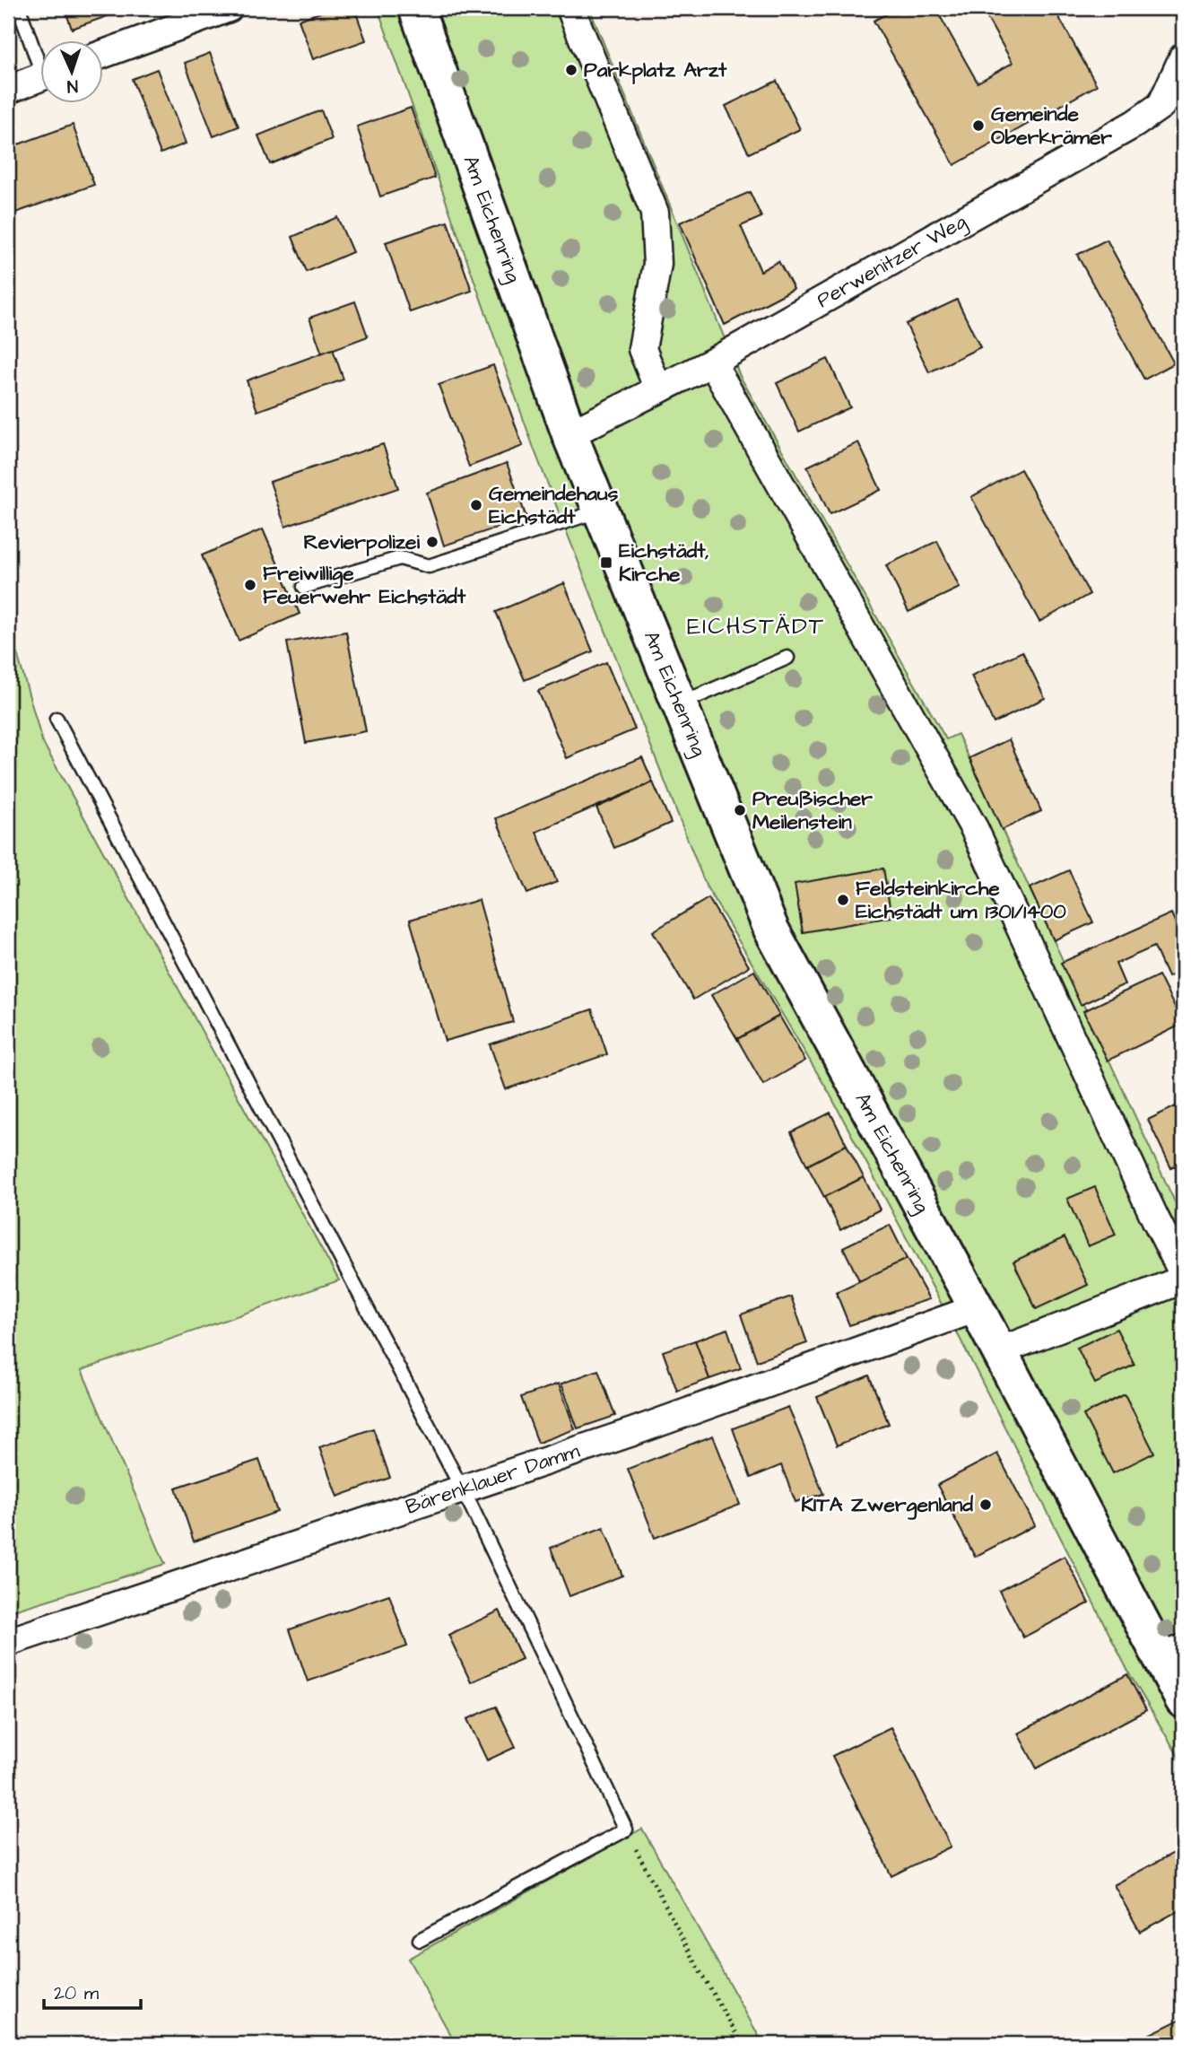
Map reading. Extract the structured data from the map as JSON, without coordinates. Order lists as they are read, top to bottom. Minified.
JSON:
{"streets":{"main road":["Am Eichenring"],"street":["Perwenitzer Weg","Bärenklauer Damm"]},"crossings":[["Am Eichenring","Perwenitzer Weg"],["Am Eichenring","Bärenklauer Damm"]],"districts":["EICHSTÄDT"],"places":{"other":["Parkplatz Arzt","Gemeinde Oberkrämer","Gemeindehaus Eichstädt","Revierpolizei","Freiwillige Feuerwehr Eichstädt","Preußischer Meilenstein","Feldsteinkirche Eichstädt um 1301/1400","KITA Zwergenland"],"transit":["Eichstädt, Kirche"]},"scale_bar":"20 m","north":"bottom"}
